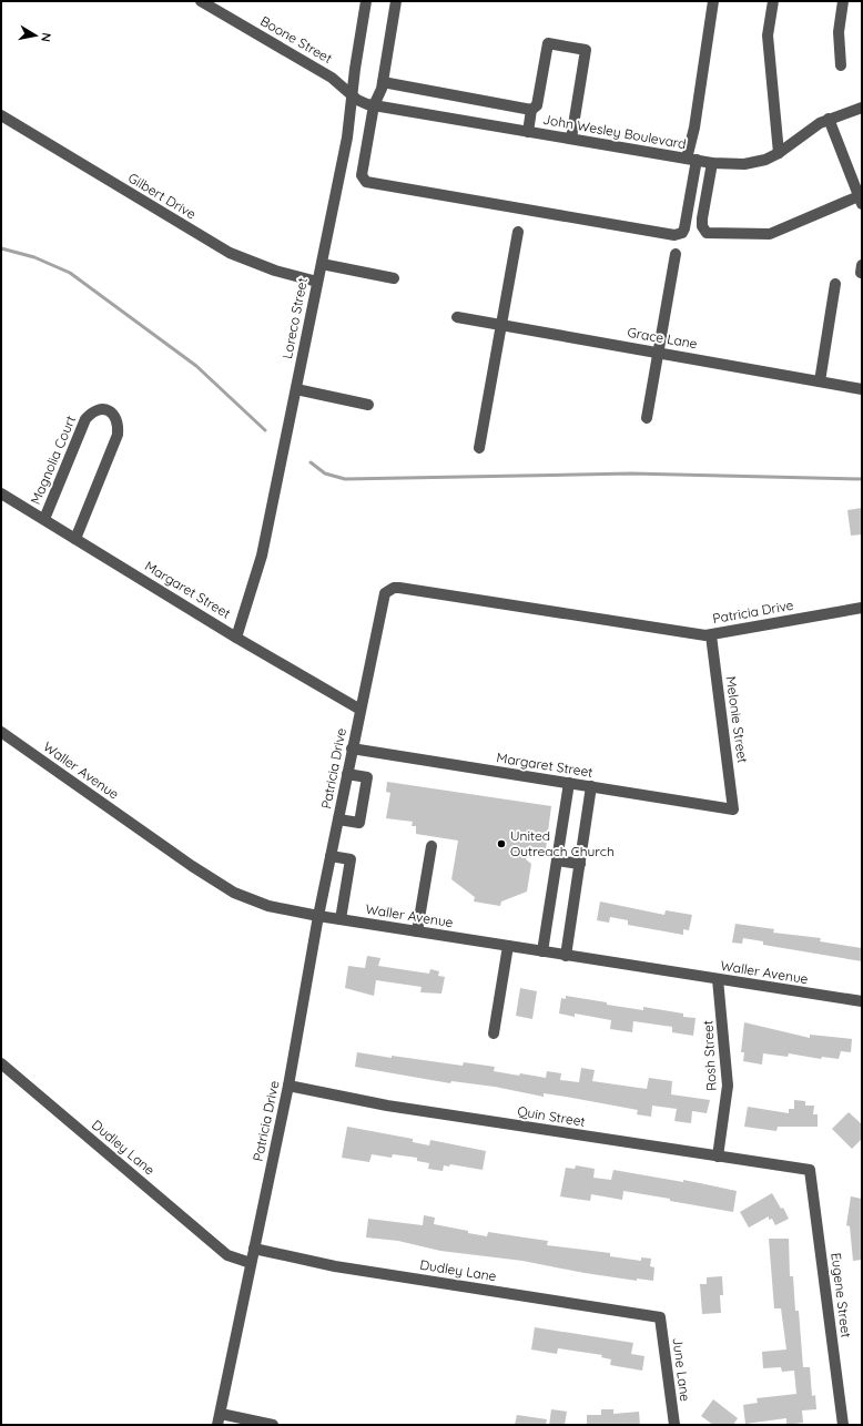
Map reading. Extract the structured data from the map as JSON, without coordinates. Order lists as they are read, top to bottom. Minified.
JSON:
{"streets":{"street":["Boone Street","John Wesley Boulevard","Gilbert Drive","Loreco Street","Grace Lane","Magnolia Court","Margaret Street","Patricia Drive","Melonie Street","Waller Avenue","Rosh Street","Quin Street","Dudley Lane","Eugene Street","June Lane"]},"crossings":[["Boone Street","John Wesley Boulevard"],["Boone Street","Loreco Street"],["John Wesley Boulevard","Loreco Street"],["Gilbert Drive","Loreco Street"],["Loreco Street","Margaret Street"],["Magnolia Court","Margaret Street"],["Margaret Street","Patricia Drive"],["Margaret Street","Melonie Street"],["Patricia Drive","Melonie Street"],["Patricia Drive","Waller Avenue"],["Patricia Drive","Quin Street"],["Patricia Drive","Dudley Lane"],["Waller Avenue","Rosh Street"],["Rosh Street","Quin Street"],["Quin Street","Eugene Street"],["Dudley Lane","June Lane"]],"places":["United Outreach Church"],"north":"right"}
